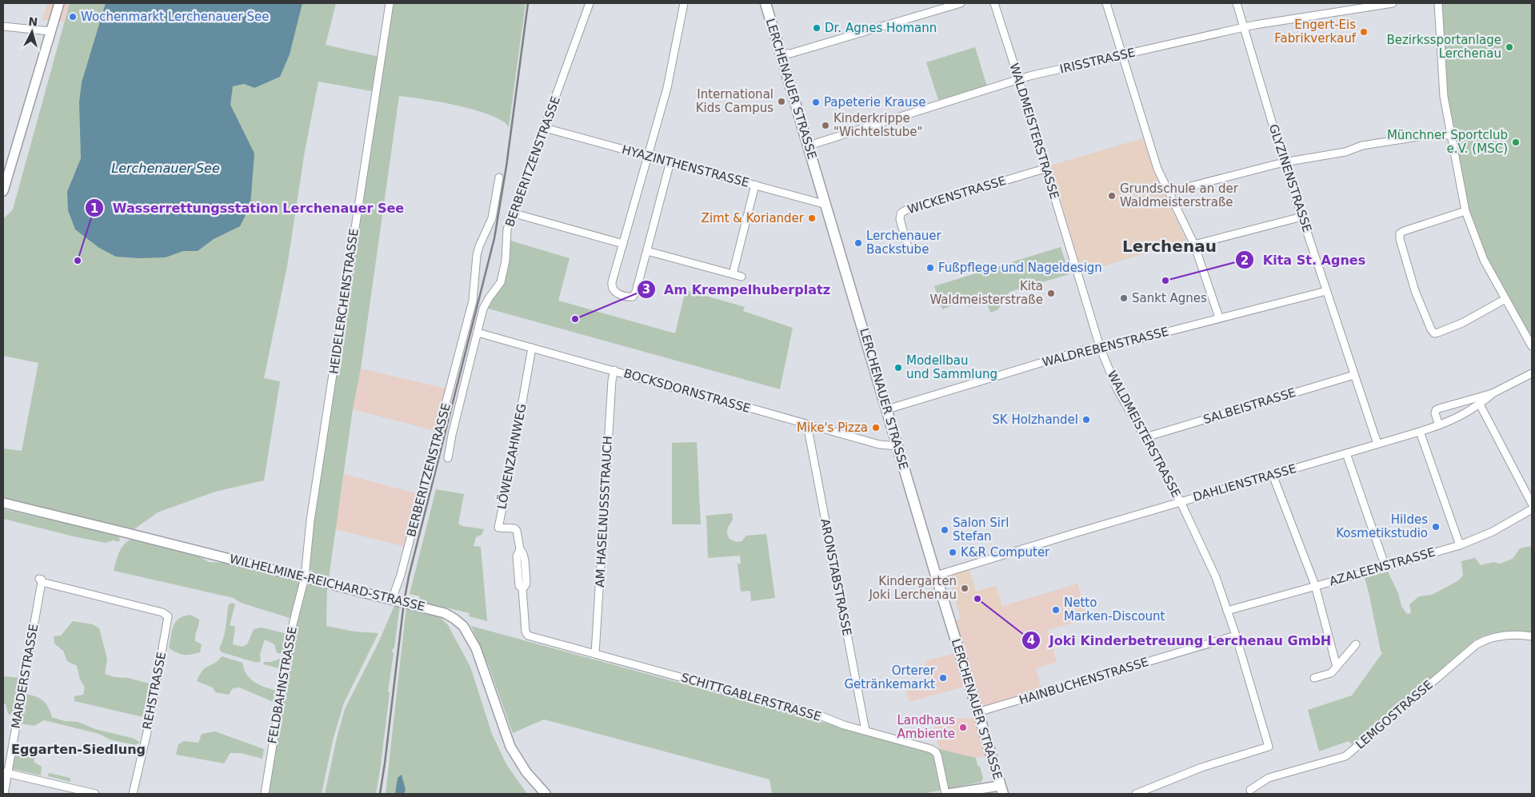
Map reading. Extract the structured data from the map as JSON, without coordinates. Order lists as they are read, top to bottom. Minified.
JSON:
{"streets":{"main road":["LERCHENAUER STRASSE"],"street":["IRISSTRASSE","WALDMEISTERSTRASSE","BERBERITZENSTRASSE","HYAZINTHENSTRASSE","GLYZINENSTRASSE","WICKENSTRASSE","HEIDELERCHENSTRASSE","WALDREBENSTRASSE","BOCKSDORNSTRASSE","SALBEISTRASSE","LÖWENZAHNWEG","DAHLIENSTRASSE","AM HASELNUSSSTRAUCH","AZALEENSTRASSE","ARONSTABSTRASSE","WILHELMINE-REICHARD-STRASSE","MARDERSTRASSE","HAINBUCHENSTRASSE","FELDBAHNSTRASSE","REHSTRASSE","SCHITTGABLERSTRASSE","LEMGOSTRASSE"]},"crossings":[["IRISSTRASSE","LERCHENAUER STRASSE"],["IRISSTRASSE","WALDMEISTERSTRASSE"],["IRISSTRASSE","GLYZINENSTRASSE"],["LERCHENAUER STRASSE","HYAZINTHENSTRASSE"],["LERCHENAUER STRASSE","WALDREBENSTRASSE"],["LERCHENAUER STRASSE","BOCKSDORNSTRASSE"],["LERCHENAUER STRASSE","DAHLIENSTRASSE"],["LERCHENAUER STRASSE","HAINBUCHENSTRASSE"],["WALDMEISTERSTRASSE","WICKENSTRASSE"],["WALDMEISTERSTRASSE","WALDREBENSTRASSE"],["WALDMEISTERSTRASSE","SALBEISTRASSE"],["WALDMEISTERSTRASSE","DAHLIENSTRASSE"],["WALDMEISTERSTRASSE","AZALEENSTRASSE"],["WALDMEISTERSTRASSE","HAINBUCHENSTRASSE"],["BERBERITZENSTRASSE","HYAZINTHENSTRASSE"],["BERBERITZENSTRASSE","BOCKSDORNSTRASSE"],["BERBERITZENSTRASSE","WILHELMINE-REICHARD-STRASSE"],["GLYZINENSTRASSE","WALDREBENSTRASSE"],["GLYZINENSTRASSE","SALBEISTRASSE"],["GLYZINENSTRASSE","DAHLIENSTRASSE"],["HEIDELERCHENSTRASSE","WILHELMINE-REICHARD-STRASSE"],["HEIDELERCHENSTRASSE","FELDBAHNSTRASSE"],["BOCKSDORNSTRASSE","LÖWENZAHNWEG"],["BOCKSDORNSTRASSE","AM HASELNUSSSTRAUCH"],["BOCKSDORNSTRASSE","ARONSTABSTRASSE"],["LÖWENZAHNWEG","SCHITTGABLERSTRASSE"],["AM HASELNUSSSTRAUCH","SCHITTGABLERSTRASSE"],["ARONSTABSTRASSE","SCHITTGABLERSTRASSE"],["WILHELMINE-REICHARD-STRASSE","FELDBAHNSTRASSE"],["MARDERSTRASSE","REHSTRASSE"]],"districts":["Lerchenau","Eggarten-Siedlung"],"water":["Lerchenauer See"],"places":["Wochenmarkt Lerchenauer See","Dr. Agnes Homann","Engert-Eis Fabrikverkauf","Bezirkssportanlage Lerchenau","International Kids Campus","Papeterie Krause","Kinderkrippe \"Wichtelstube\"","Münchner Sportclub e.V. (MSC)","Grundschule an der Waldmeisterstraße","Zimt & Koriander","Lerchenauer Backstube","Wasserrettungsstation Lerchenauer See","Fußpflege und Nageldesign","Kita St. Agnes","Kita Waldmeisterstraße","Sankt Agnes","Am Krempelhuberplatz","Modellbau und Sammlung","SK Holzhandel","Mike's Pizza","Hildes Kosmetikstudio","Salon Sirl Stefan","K&R Computer","Kindergarten Joki Lerchenau","Joki Kinderbetreuung Lerchenau GmbH","Netto Marken-Discount","Orterer Getränkemarkt","Landhaus Ambiente"],"north":"top"}
